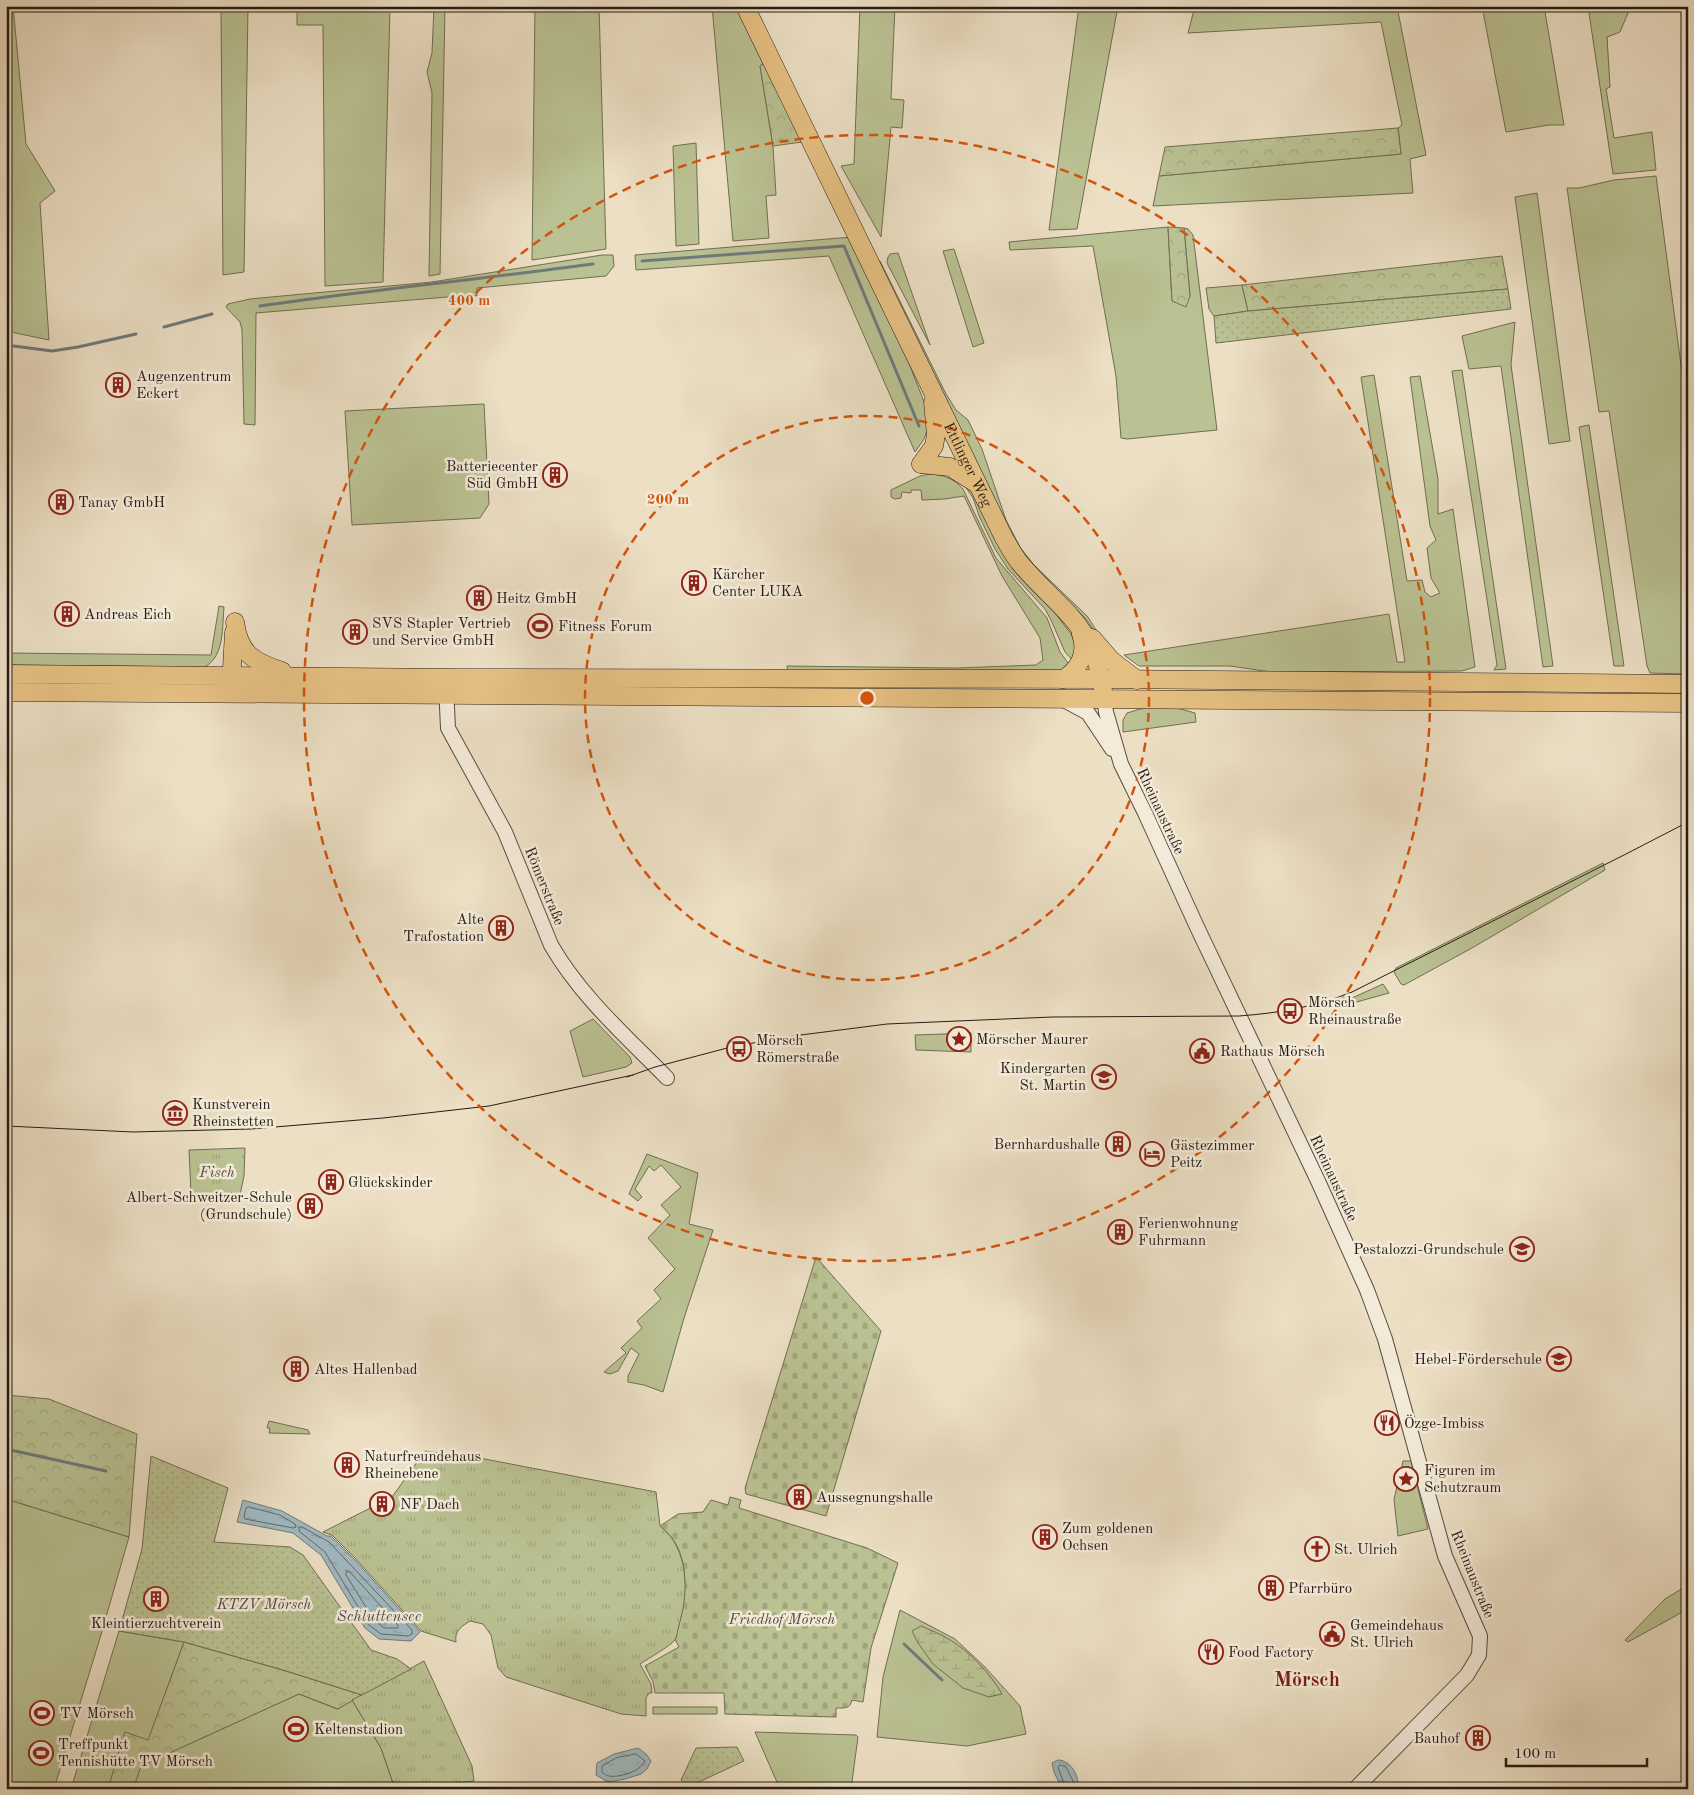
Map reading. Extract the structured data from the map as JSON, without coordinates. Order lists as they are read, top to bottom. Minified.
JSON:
{"streets":{"main road":["Ettlinger Weg"],"street":["Rheinaustraße","Römerstraße"]},"crossings":[["Ettlinger Weg","Rheinaustraße"]],"districts":["Mörsch"],"water":["Schluttensee"],"parks":["Fisch","KTZV Mörsch","Friedhof Mörsch"],"places":{"building":["Augenzentrum Eckert","Batteriecenter Süd GmbH","Tanay GmbH","Kärcher Center LUKA","Heitz GmbH","Andreas Eich","SVS Stapler Vertrieb und Service GmbH","Alte Trafostation","Bernhardushalle","Glückskinder","Albert-Schweitzer-Schule (Grundschule)","Ferienwohnung Fuhrmann","Altes Hallenbad","Naturfreundehaus Rheinebene","Aussegnungshalle","NF Dach","Zum goldenen Ochsen","Pfarrbüro","Kleintierzuchtverein","Bauhof"],"sports":["Fitness Forum","TV Mörsch","Keltenstadion","Treffpunkt Tennishütte TV Mörsch"],"bus stop":["Mörsch Rheinaustraße","Mörsch Römerstraße"],"place":["Mörscher Maurer","Figuren im Schutzraum"],"public building":["Rathaus Mörsch","Gemeindehaus St. Ulrich"],"school or university":["Kindergarten St. Martin","Pestalozzi-Grundschule","Hebel-Förderschule"],"museum":["Kunstverein Rheinstetten"],"hotel":["Gästezimmer Peitz"],"restaurant":["Özge-Imbiss","Food Factory"],"church":["St. Ulrich"]},"scale_bar":"100 m","rings":["400 m","200 m"]}
